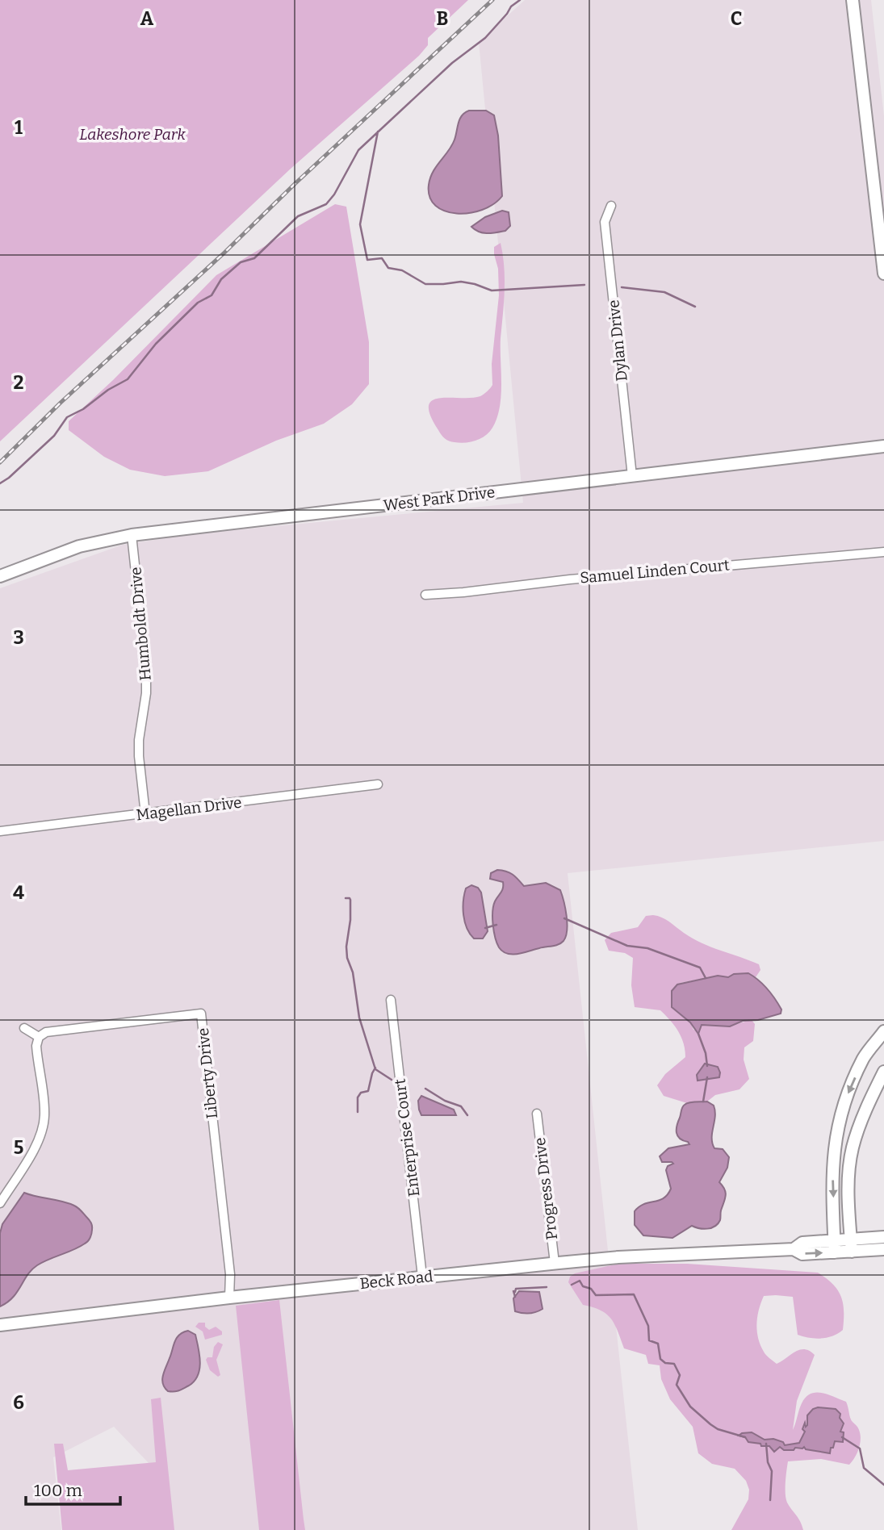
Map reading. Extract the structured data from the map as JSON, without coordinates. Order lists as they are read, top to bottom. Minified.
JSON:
{"streets":{"street":["Dylan Drive","West Park Drive","Samuel Linden Court","Humboldt Drive","Magellan Drive","Liberty Drive","Enterprise Court","Progress Drive","Beck Road"]},"crossings":[["Dylan Drive","West Park Drive"],["West Park Drive","Humboldt Drive"],["Humboldt Drive","Magellan Drive"],["Liberty Drive","Beck Road"],["Enterprise Court","Beck Road"],["Progress Drive","Beck Road"]],"parks":["Lakeshore Park"],"scale_bar":"100 m","grid":{"columns":["A","B","C"],"rows":["1","2","3","4","5","6"]}}
